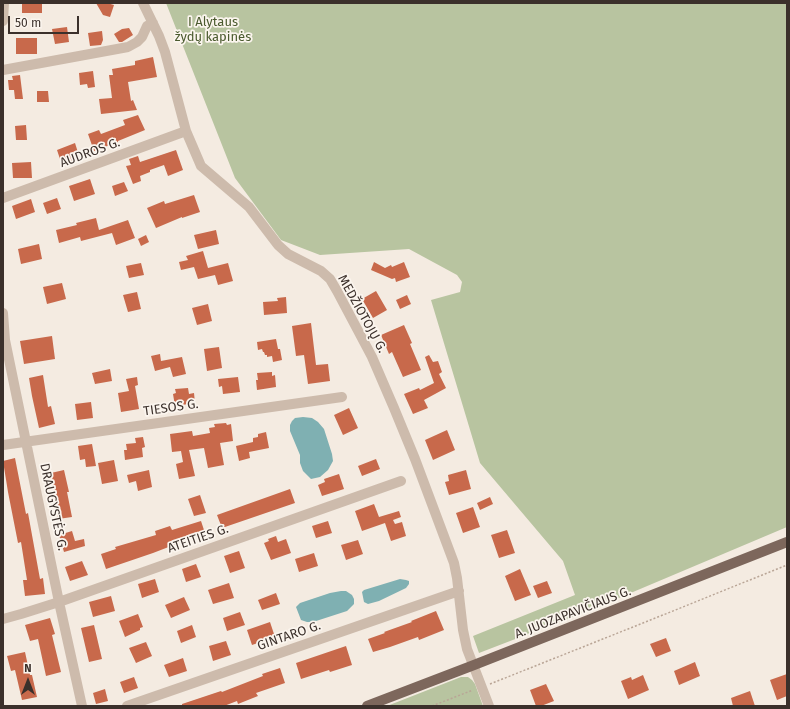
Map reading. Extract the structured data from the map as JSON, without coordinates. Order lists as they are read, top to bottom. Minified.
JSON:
{"streets":{"main road":["A. JUOZAPAVIČIAUS G."],"street":["AUDROS G.","MEDŽIOTOJŲ G.","TIESOS G.","DRAUGYSTĖS G.","ATEITIES G.","GINTARO G."]},"crossings":[["AUDROS G.","MEDŽIOTOJŲ G."],["MEDŽIOTOJŲ G.","A. JUOZAPAVIČIAUS G."],["MEDŽIOTOJŲ G.","GINTARO G."],["TIESOS G.","DRAUGYSTĖS G."],["DRAUGYSTĖS G.","ATEITIES G."]],"parks":["I Alytaus žydų kapinės"],"scale_bar":"50 m","north":"top"}
